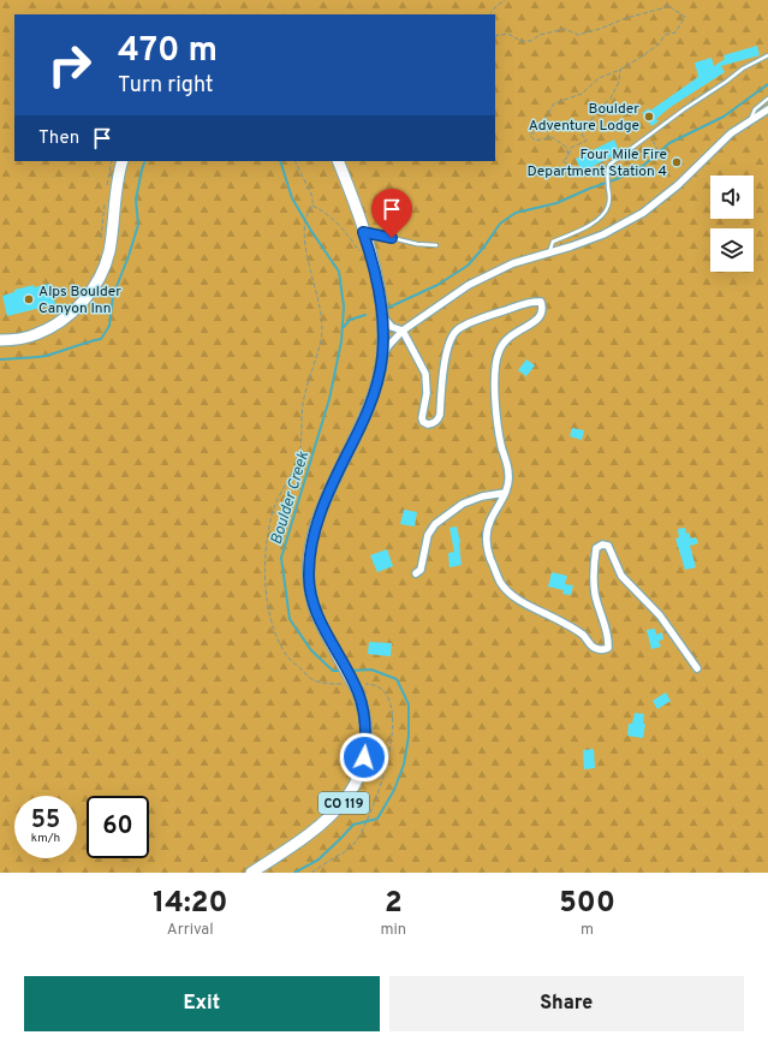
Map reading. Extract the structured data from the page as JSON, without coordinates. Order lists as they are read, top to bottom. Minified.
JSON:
{"streets":{"main road":["CO 119"]},"water":["Boulder Creek"],"places":["Boulder Adventure Lodge","Four Mile Fire Department Station 4","Alps Boulder Canyon Inn"],"page":{"turn":["470 m","Turn right"],"then":"Then","speed":"55 km/h","limit":"60","eta":["14:20","Arrival","2","min","500","m"],"buttons":["Exit","Share"]}}
